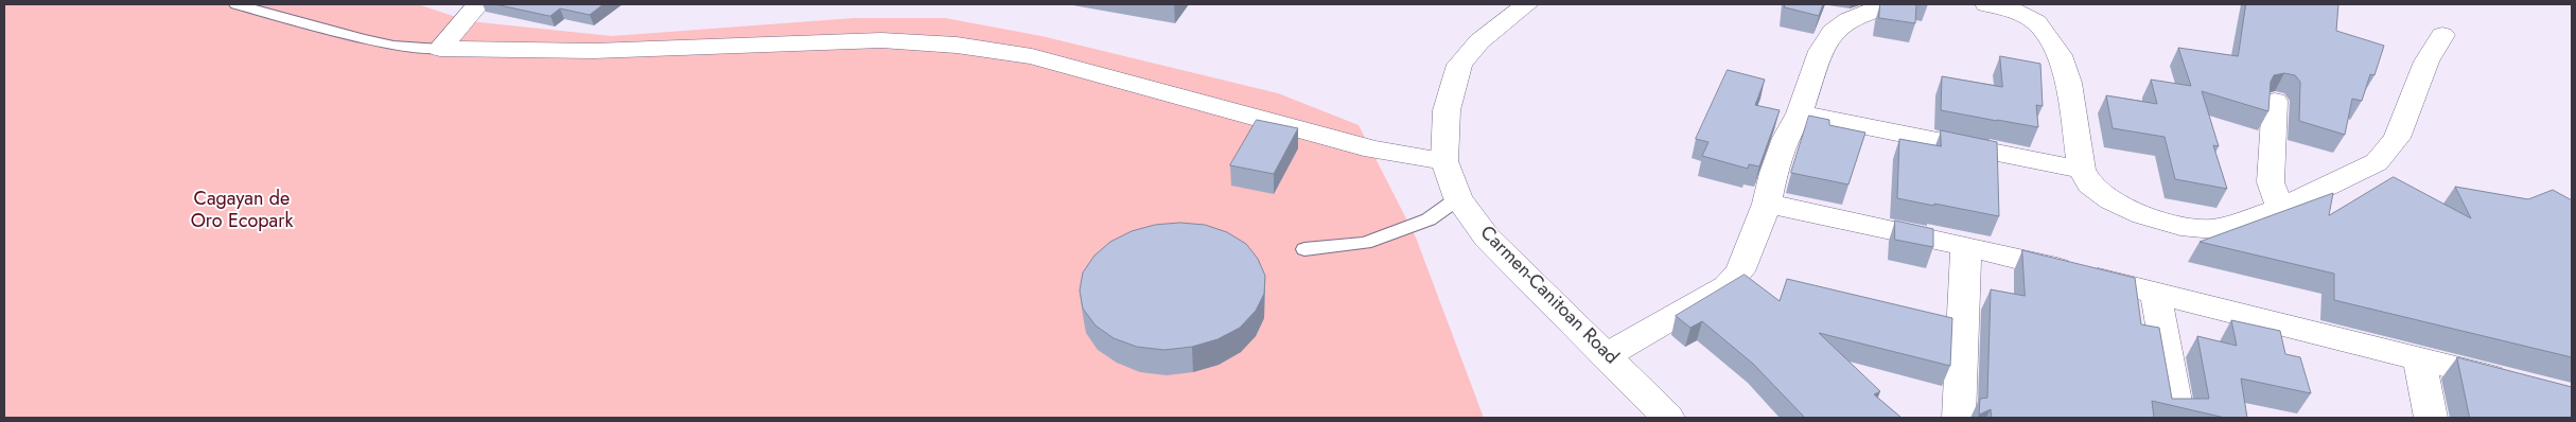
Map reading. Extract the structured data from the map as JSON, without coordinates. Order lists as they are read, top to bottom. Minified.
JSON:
{"streets":{"street":["Carmen-Canitoan Road"]},"parks":["Cagayan de Oro Ecopark"]}
